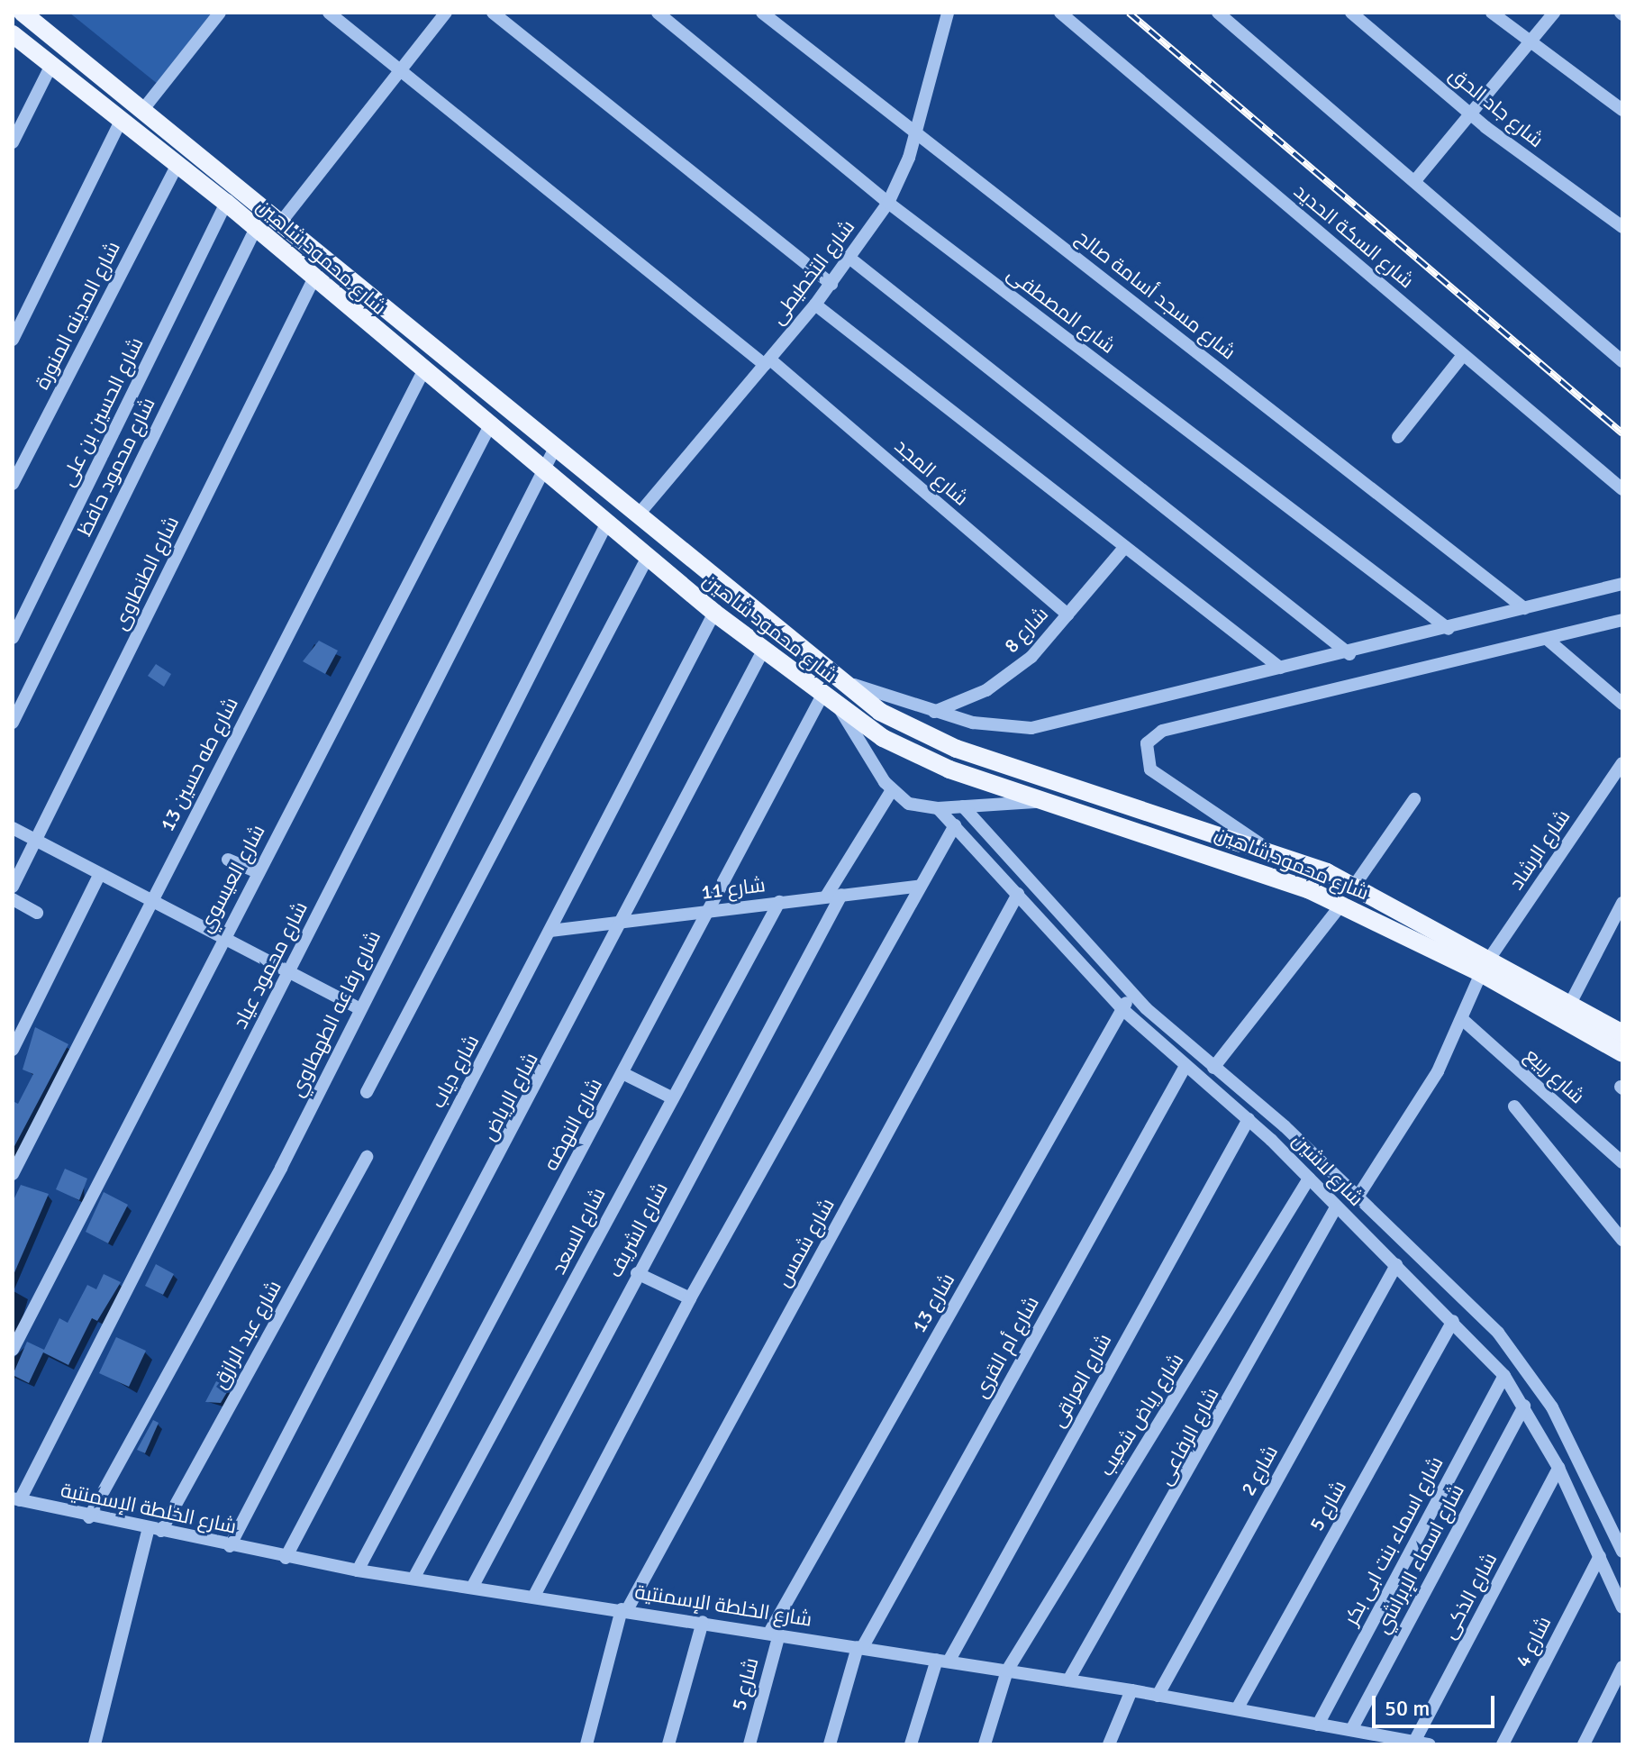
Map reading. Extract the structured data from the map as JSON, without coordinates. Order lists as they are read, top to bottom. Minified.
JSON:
{"streets":{"main road":["شارع محمود شاهين"],"street":["شارع جاد الحق","شارع السكة الحديد","شارع التخطيطى","شارع مسجد أسامة صالح","شارع المصطفى","شارع المدينه المنورة","شارع الحسين بن على","شارع محمود حافظ","شارع المجد","شارع الطنطاوى","شارع 8","شارع طه حسين 13","شارع الرشاد","شارع العيسوي","شارع 11","شارع محمود عياد","شارع رفاعه الطهطاوي","شارع دياب","شارع ربيع","شارع الرياض","شارع النهضه","شارع لاشين","شارع الشريف","شارع السعد","شارع شمس","شارع 13","شارع عبد الرازق","شارع أم القرى","شارع العراقى","شارع رياض شعيب","شارع الرفاعى","شارع 2","شارع 5","شارع الخلطة الإسمنتية","شارع اسماء بنت ابى بكر","شارع اسماء الإبراشي","شارع الذكى","شارع 4"]},"crossings":[["شارع محمود شاهين","شارع التخطيطى"],["شارع محمود شاهين","شارع المدينه المنورة"],["شارع محمود شاهين","شارع الحسين بن على"],["شارع محمود شاهين","شارع محمود حافظ"],["شارع محمود شاهين","شارع الطنطاوى"],["شارع محمود شاهين","شارع طه حسين 13"],["شارع محمود شاهين","شارع الرشاد"],["شارع محمود شاهين","شارع العيسوي"],["شارع محمود شاهين","شارع محمود عياد"],["شارع محمود شاهين","شارع رفاعه الطهطاوي"],["شارع محمود شاهين","شارع دياب"],["شارع محمود شاهين","شارع الرياض"],["شارع محمود شاهين","شارع النهضه"],["شارع التخطيطى","شارع مسجد أسامة صالح"],["شارع التخطيطى","شارع المصطفى"],["شارع التخطيطى","شارع المجد"],["شارع المجد","شارع 8"],["شارع الرشاد","شارع ربيع"],["شارع الرشاد","شارع لاشين"],["شارع 11","شارع دياب"],["شارع 11","شارع الرياض"],["شارع 11","شارع النهضه"],["شارع 11","شارع الشريف"],["شارع 11","شارع السعد"],["شارع محمود عياد","شارع الخلطة الإسمنتية"],["شارع رفاعه الطهطاوي","شارع الخلطة الإسمنتية"],["شارع دياب","شارع الخلطة الإسمنتية"],["شارع الرياض","شارع الخلطة الإسمنتية"],["شارع النهضه","شارع الخلطة الإسمنتية"],["شارع لاشين","شارع شمس"],["شارع لاشين","شارع 13"],["شارع لاشين","شارع أم القرى"],["شارع لاشين","شارع العراقى"],["شارع لاشين","شارع رياض شعيب"],["شارع لاشين","شارع الرفاعى"],["شارع لاشين","شارع 2"],["شارع لاشين","شارع 5"],["شارع لاشين","شارع اسماء بنت ابى بكر"],["شارع لاشين","شارع اسماء الإبراشي"],["شارع لاشين","شارع الذكى"],["شارع لاشين","شارع 4"],["شارع الشريف","شارع الخلطة الإسمنتية"],["شارع السعد","شارع الخلطة الإسمنتية"],["شارع شمس","شارع الخلطة الإسمنتية"],["شارع 13","شارع 5"],["شارع 13","شارع الخلطة الإسمنتية"],["شارع عبد الرازق","شارع الخلطة الإسمنتية"],["شارع أم القرى","شارع الخلطة الإسمنتية"],["شارع العراقى","شارع الخلطة الإسمنتية"],["شارع رياض شعيب","شارع الخلطة الإسمنتية"],["شارع الرفاعى","شارع الخلطة الإسمنتية"],["شارع 2","شارع الخلطة الإسمنتية"],["شارع 5","شارع الخلطة الإسمنتية"],["شارع الخلطة الإسمنتية","شارع اسماء بنت ابى بكر"],["شارع الخلطة الإسمنتية","شارع اسماء الإبراشي"],["شارع الخلطة الإسمنتية","شارع الذكى"]],"scale_bar":"50 m"}
